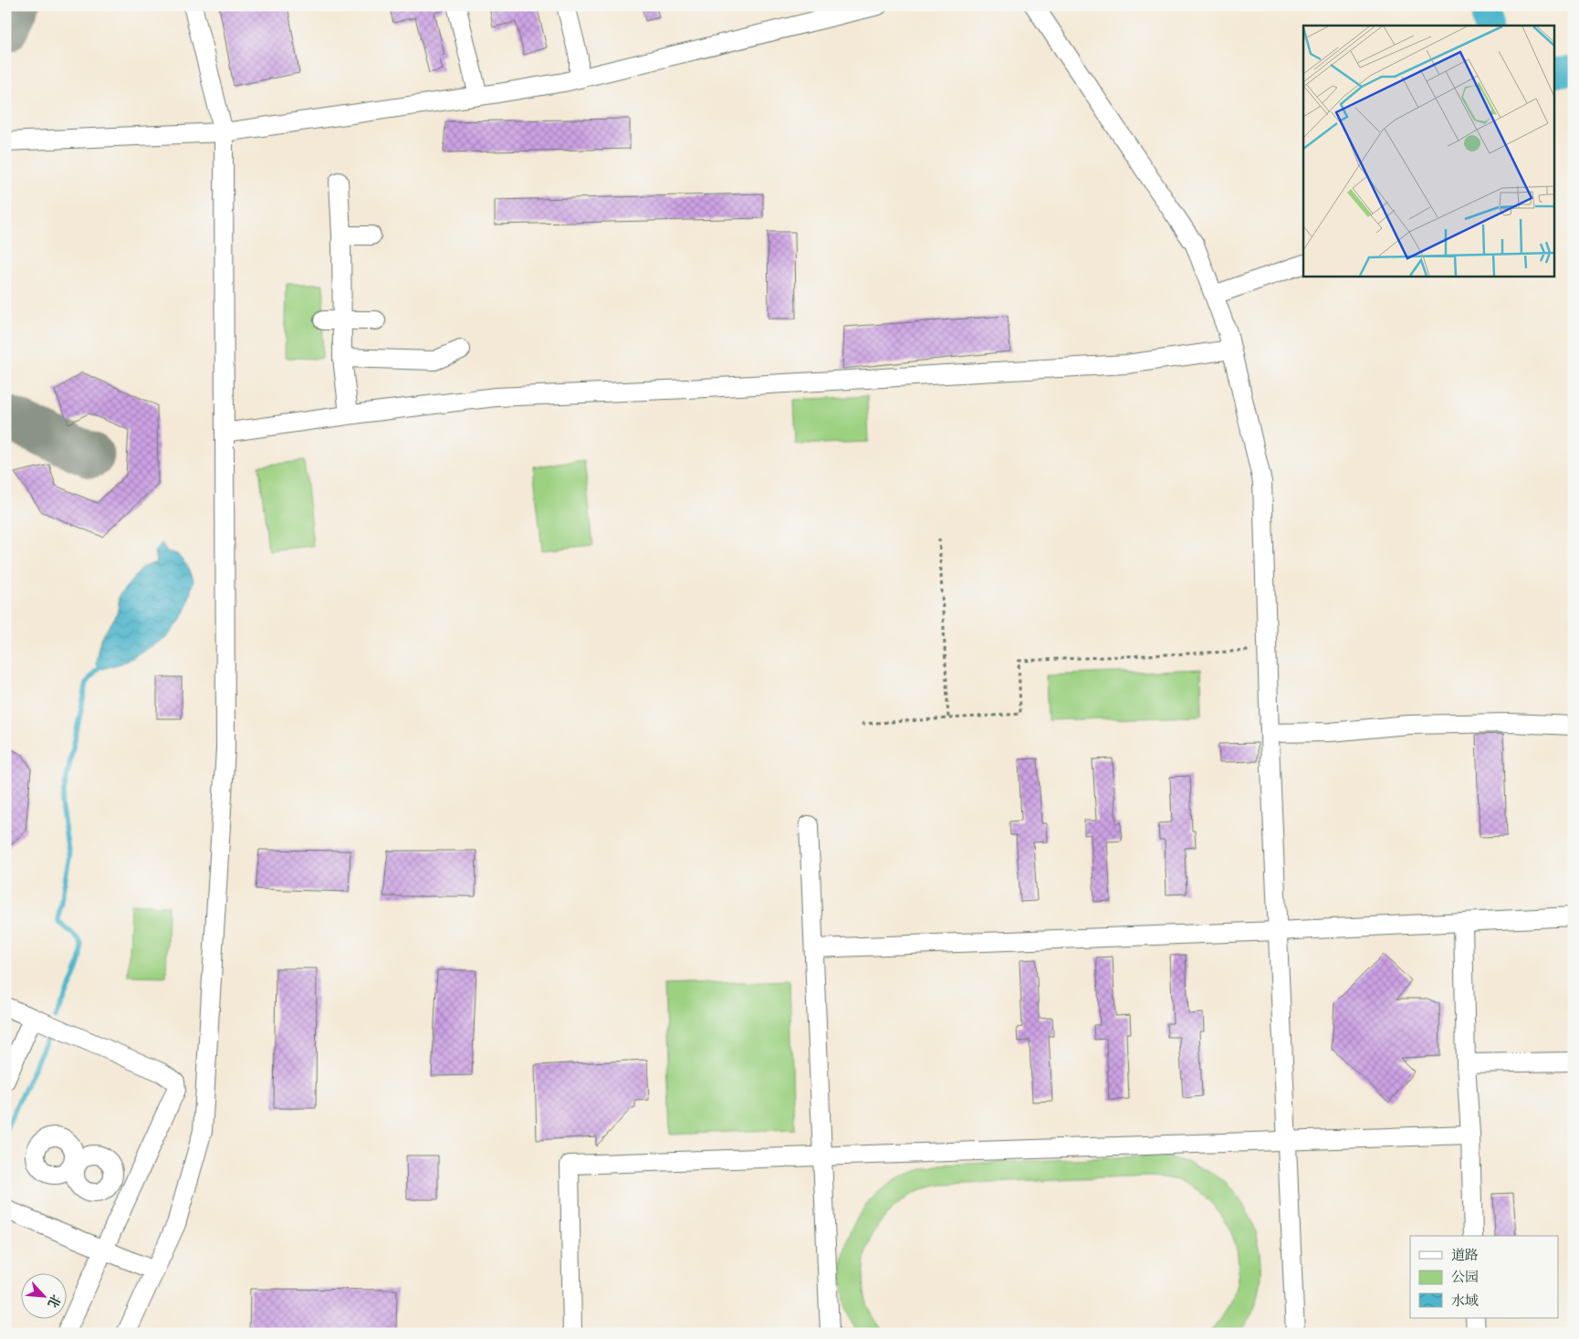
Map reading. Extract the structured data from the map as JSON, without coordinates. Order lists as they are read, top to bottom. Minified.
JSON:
{"legend":["道路","公园","水域"],"north":"bottom right"}
